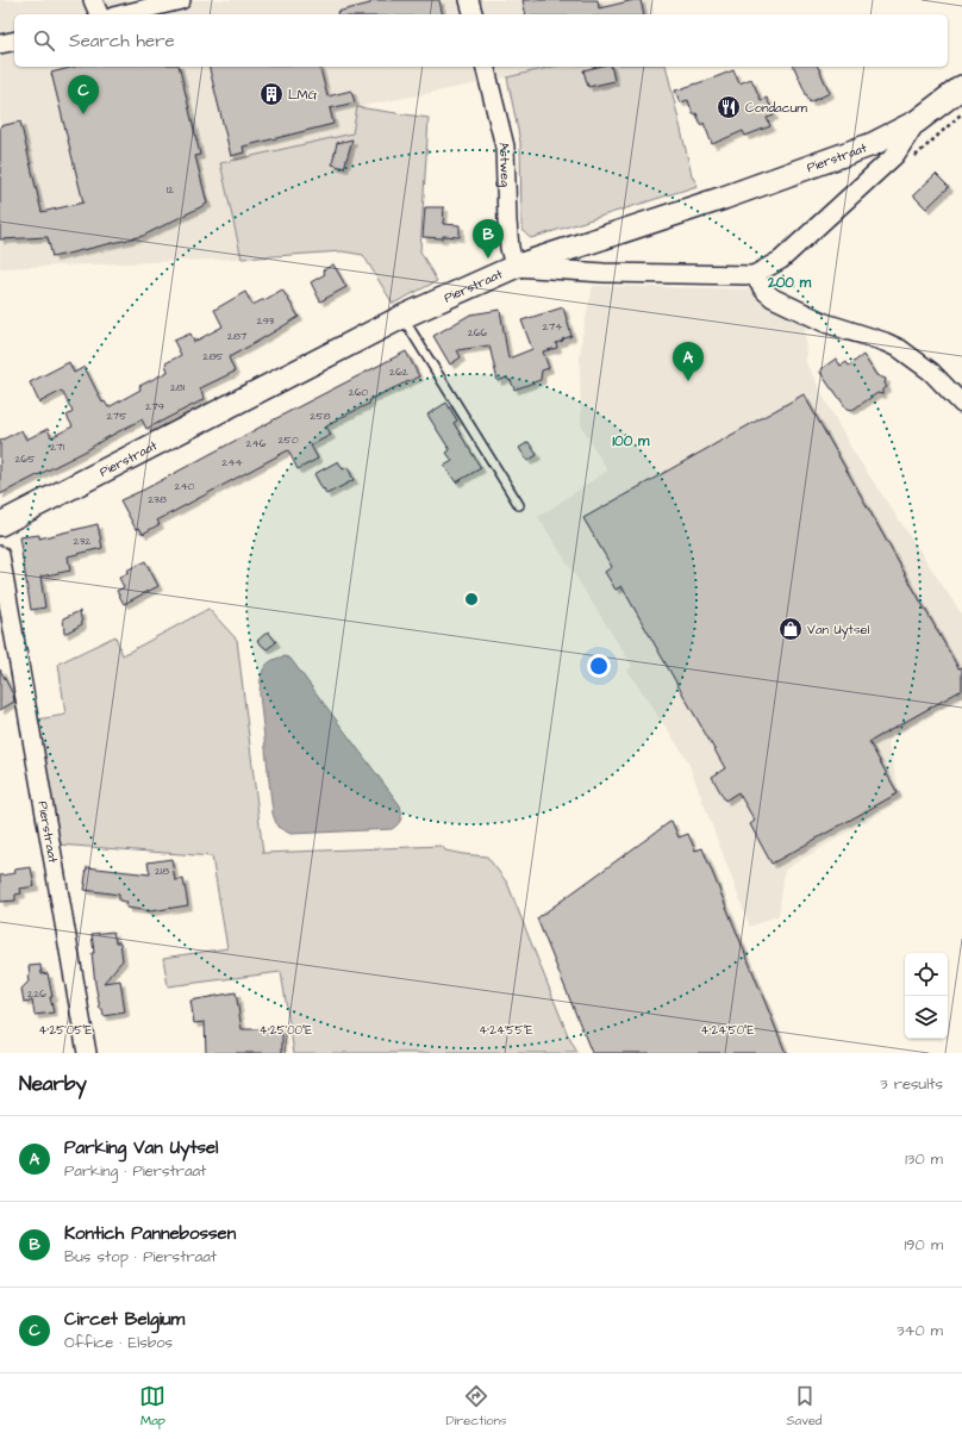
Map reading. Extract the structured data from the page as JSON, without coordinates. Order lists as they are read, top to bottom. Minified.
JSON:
{"streets":{"street":["Pierstraat","Astweg"]},"crossings":[["Pierstraat","Astweg"]],"places":{"building":["LMG"],"restaurant":["Condacum"],"shop":["Van Uytsel"]},"house_numbers":["12","293","274","266","287","285","262","281","260","279","275","258","250","246","271","265","244","240","238","232","218","226"],"page":{"search":"Search here","pins":["C","B","A"],"heading":["Nearby","3 results"],"list":[{"mark":"A","name":"Parking Van Uytsel","note":"Parking · Pierstraat","value":"130 m"},{"mark":"B","name":"Kontich Pannebossen","note":"Bus stop · Pierstraat","value":"190 m"},{"mark":"C","name":"Circet Belgium","note":"Office · Elsbos","value":"340 m"}],"nav":["Map","Directions","Saved"]},"coordinates":["4°25'05\"E","4°25'00\"E","4°24'55\"E","4°24'50\"E"],"rings":["200 m","100 m"]}
